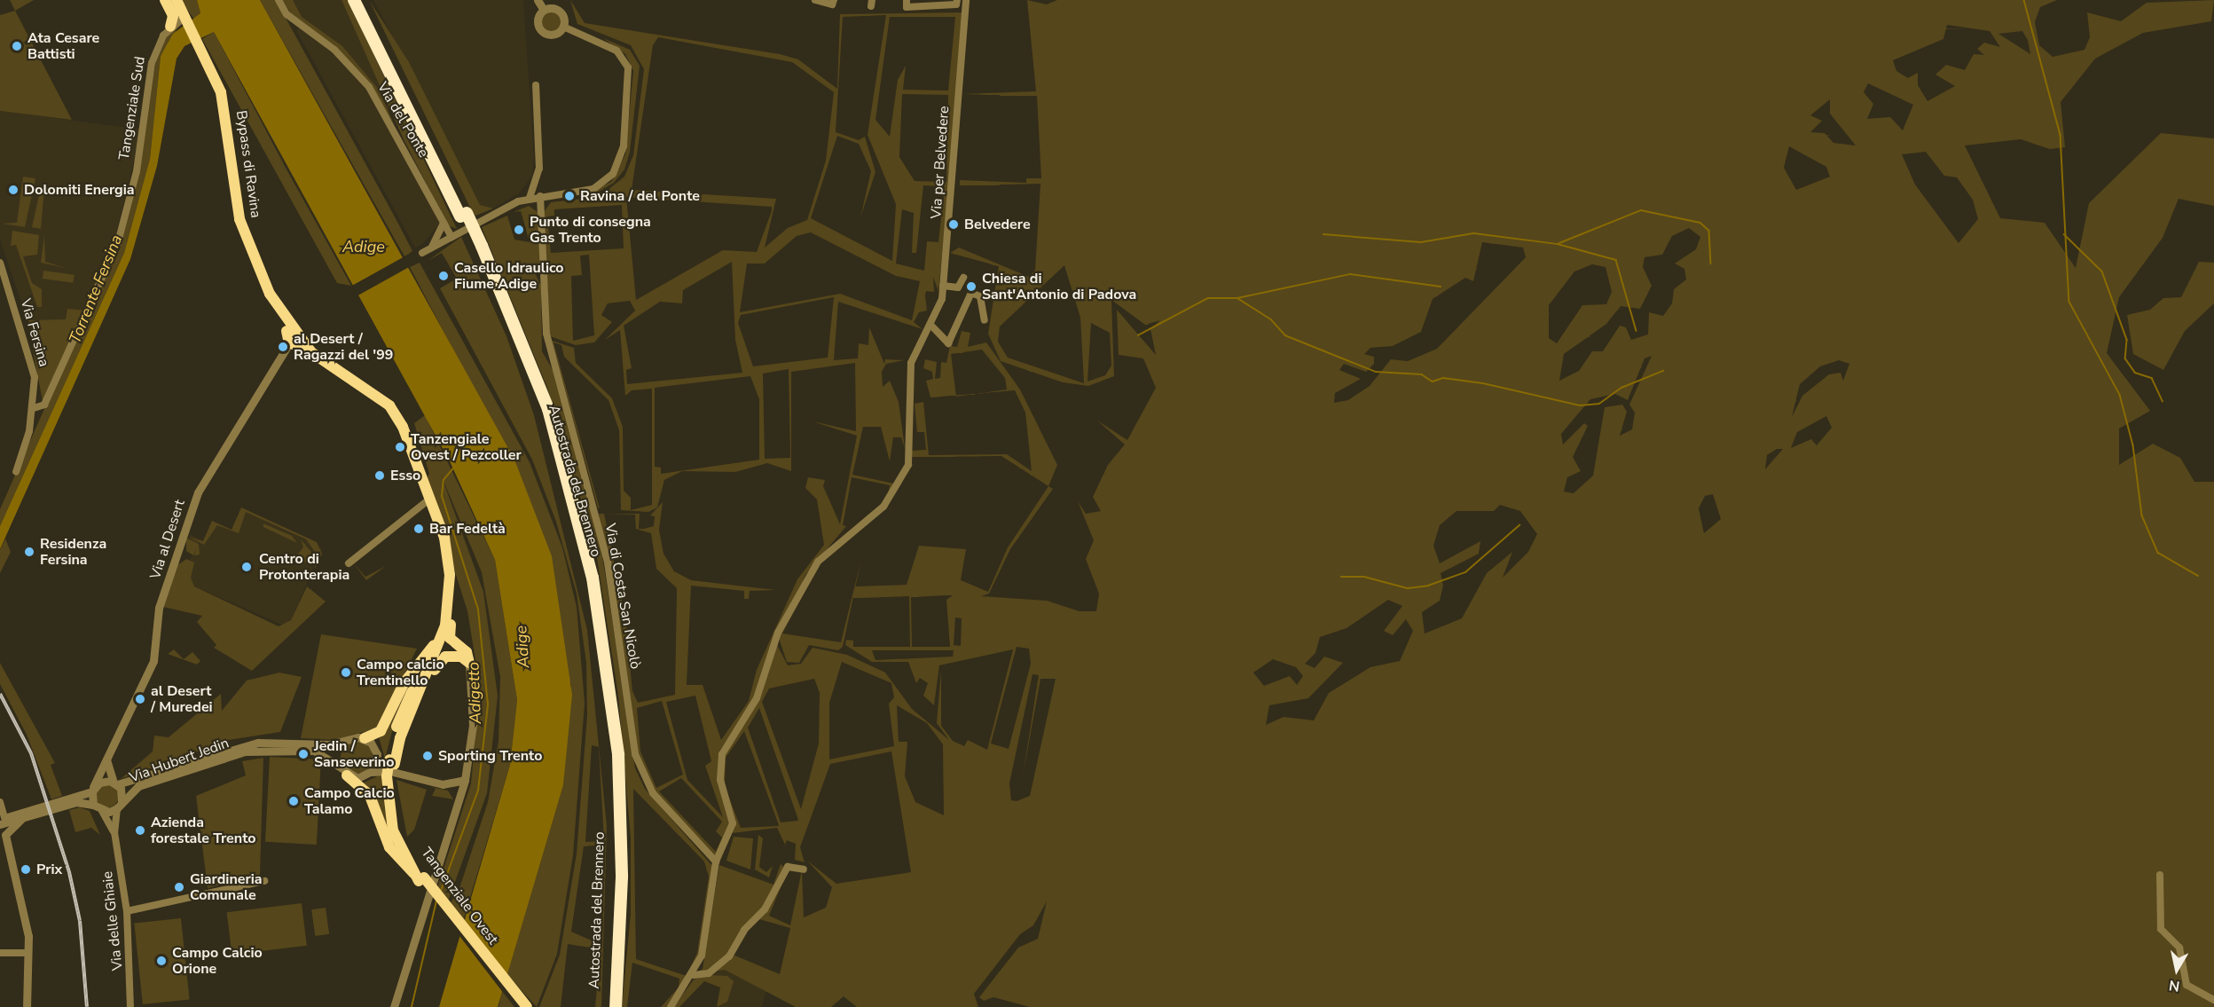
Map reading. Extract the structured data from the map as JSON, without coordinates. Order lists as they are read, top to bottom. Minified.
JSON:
{"streets":{"highway":["Bypass di Ravina","Autostrada del Brennero","Tangenziale Ovest"],"street":["Tangenziale Sud","Via del Ponte","Via per Belvedere","Via Fersina","Via al Desert","Via di Costa San Nicolò","Via Hubert Jedin","Via delle Ghiaie"]},"crossings":[["Tangenziale Sud","Via Fersina"],["Via per Belvedere","Via di Costa San Nicolò"],["Bypass di Ravina","Via al Desert"],["Bypass di Ravina","Tangenziale Ovest"],["Via al Desert","Via Hubert Jedin"],["Via al Desert","Via delle Ghiaie"],["Via Hubert Jedin","Via delle Ghiaie"]],"water":["Adige","Torrente Fersina","Adigetto"],"places":["Ata Cesare Battisti","Dolomiti Energia","Ravina / del Ponte","Belvedere","Punto di consegna Gas Trento","Casello Idraulico Fiume Adige","Chiesa di Sant'Antonio di Padova","al Desert / Ragazzi del '99","Tanzengiale Ovest / Pezcoller","Esso","Bar Fedeltà","Residenza Fersina","Centro di Protonterapia","Campo calcio Trentinello","al Desert / Muredei","Jedin / Sanseverino","Sporting Trento","Campo Calcio Talamo","Azienda forestale Trento","Prix","Giardineria Comunale","Campo Calcio Orione"],"north":"bottom"}
